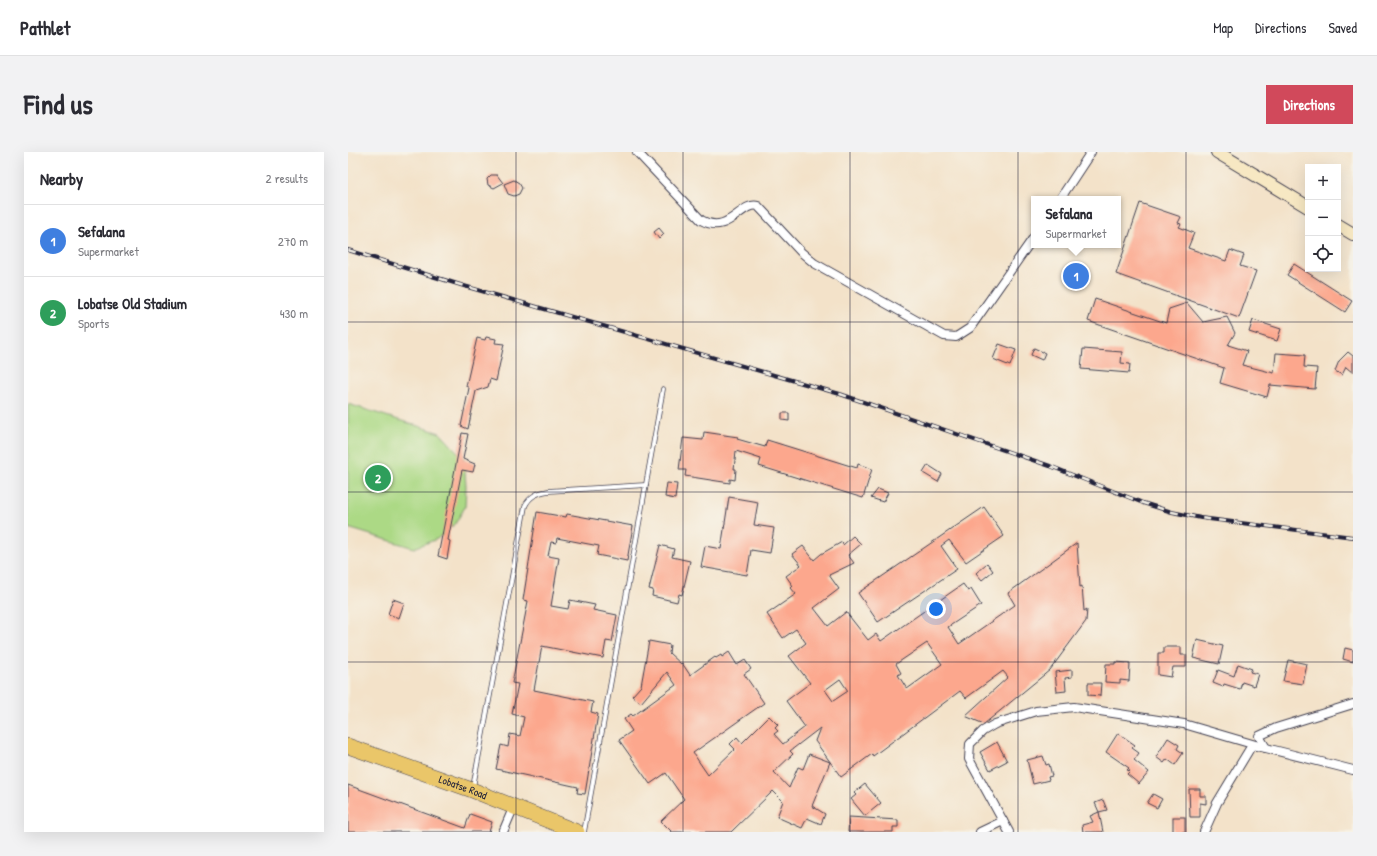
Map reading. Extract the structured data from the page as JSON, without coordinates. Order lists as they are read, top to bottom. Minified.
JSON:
{"streets":{"highway":["Lobatse Road"]},"page":{"header":"Pathlet","nav":["Map","Directions","Saved"],"title":"Find us","buttons":"Directions","heading":["Nearby","2 results"],"map_buttons":["+","−"],"popup":["Sefalana","Supermarket"],"list":[{"mark":"1","name":"Sefalana","note":"Supermarket","value":"270 m"},{"mark":"2","name":"Lobatse Old Stadium","note":"Sports","value":"430 m"}],"pins":["1","2"]}}
